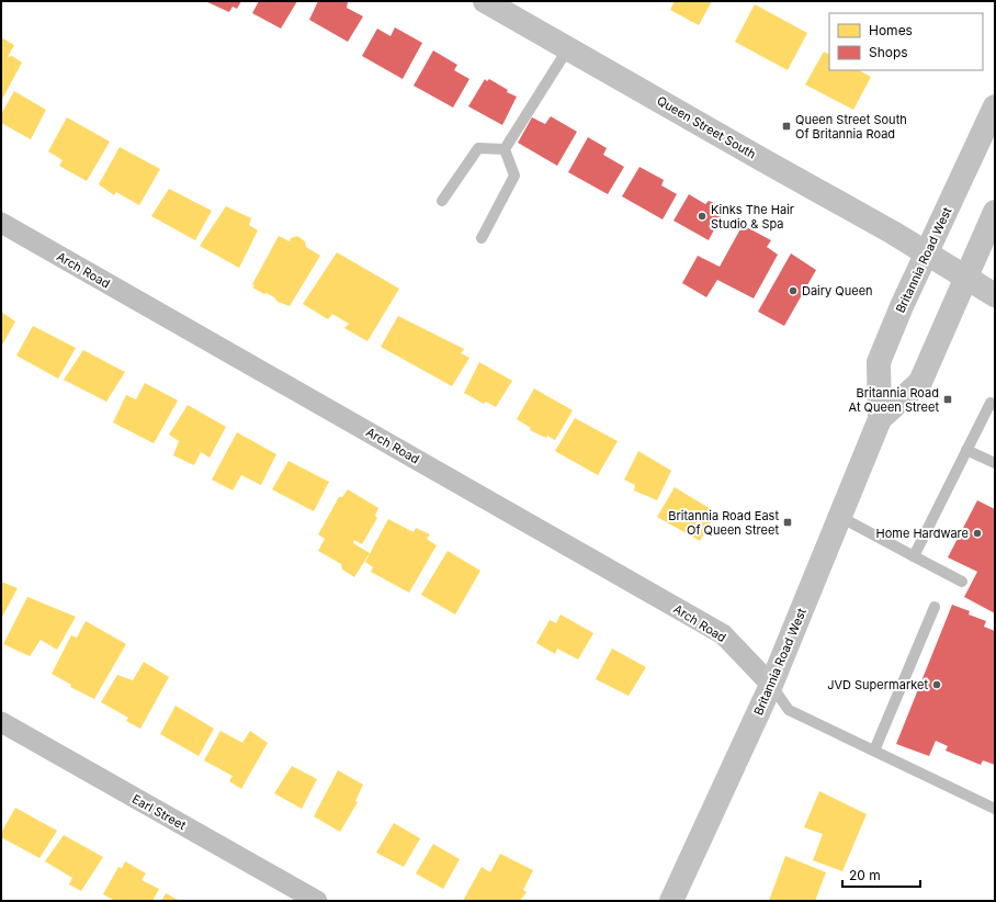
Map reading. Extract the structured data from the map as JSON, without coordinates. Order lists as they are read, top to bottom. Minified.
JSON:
{"streets":{"main road":["Queen Street South","Britannia Road West"],"street":["Arch Road","Earl Street"]},"crossings":[["Queen Street South","Britannia Road West"],["Britannia Road West","Arch Road"]],"places":{"transit":["Queen Street South Of Britannia Road","Britannia Road At Queen Street","Britannia Road East Of Queen Street"],"other":["Kinks The Hair Studio & Spa","Dairy Queen","Home Hardware","JVD Supermarket"]},"legend":["Homes","Shops"],"scale_bar":"20 m"}
